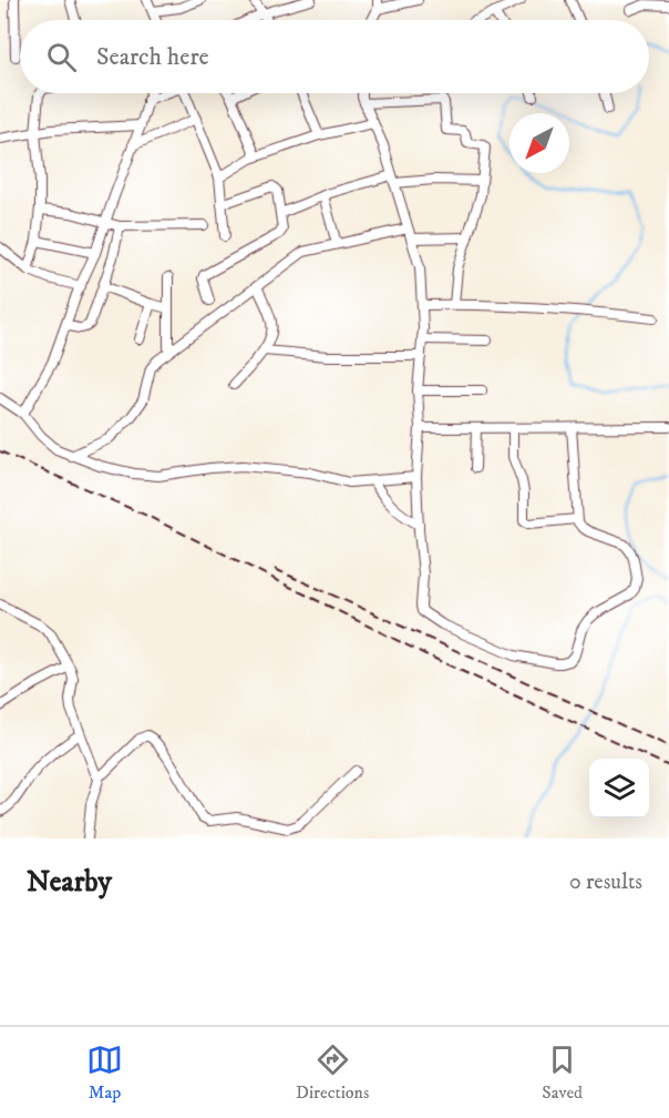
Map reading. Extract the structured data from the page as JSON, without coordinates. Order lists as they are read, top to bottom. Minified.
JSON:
{"north":"bottom left","page":{"search":"Search here","heading":["Nearby","0 results"],"nav":["Map","Directions","Saved"]}}
